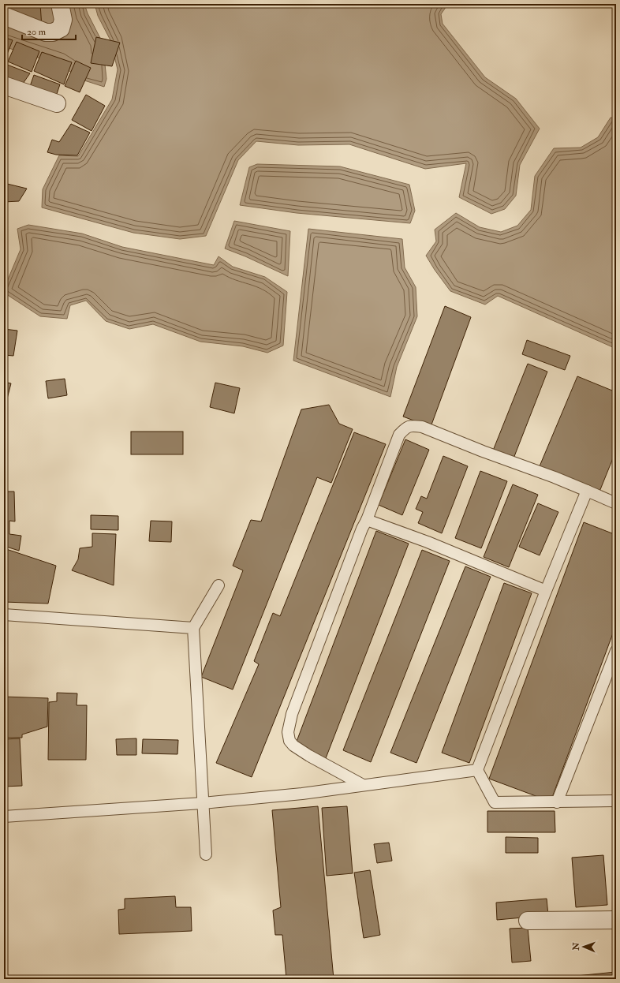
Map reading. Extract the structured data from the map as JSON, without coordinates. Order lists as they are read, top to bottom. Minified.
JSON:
{"scale_bar":"20 m","north":"left"}
